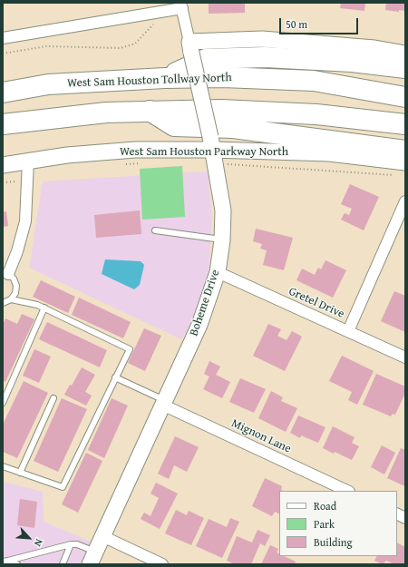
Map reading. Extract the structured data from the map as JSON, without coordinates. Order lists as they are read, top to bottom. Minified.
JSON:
{"streets":{"highway":["West Sam Houston Tollway North"],"main road":["West Sam Houston Parkway North","Boheme Drive"],"street":["Gretel Drive","Mignon Lane"]},"crossings":[["West Sam Houston Parkway North","Boheme Drive"],["Boheme Drive","Gretel Drive"],["Boheme Drive","Mignon Lane"]],"legend":["Road","Park","Building"],"scale_bar":"50 m","north":"bottom right"}
